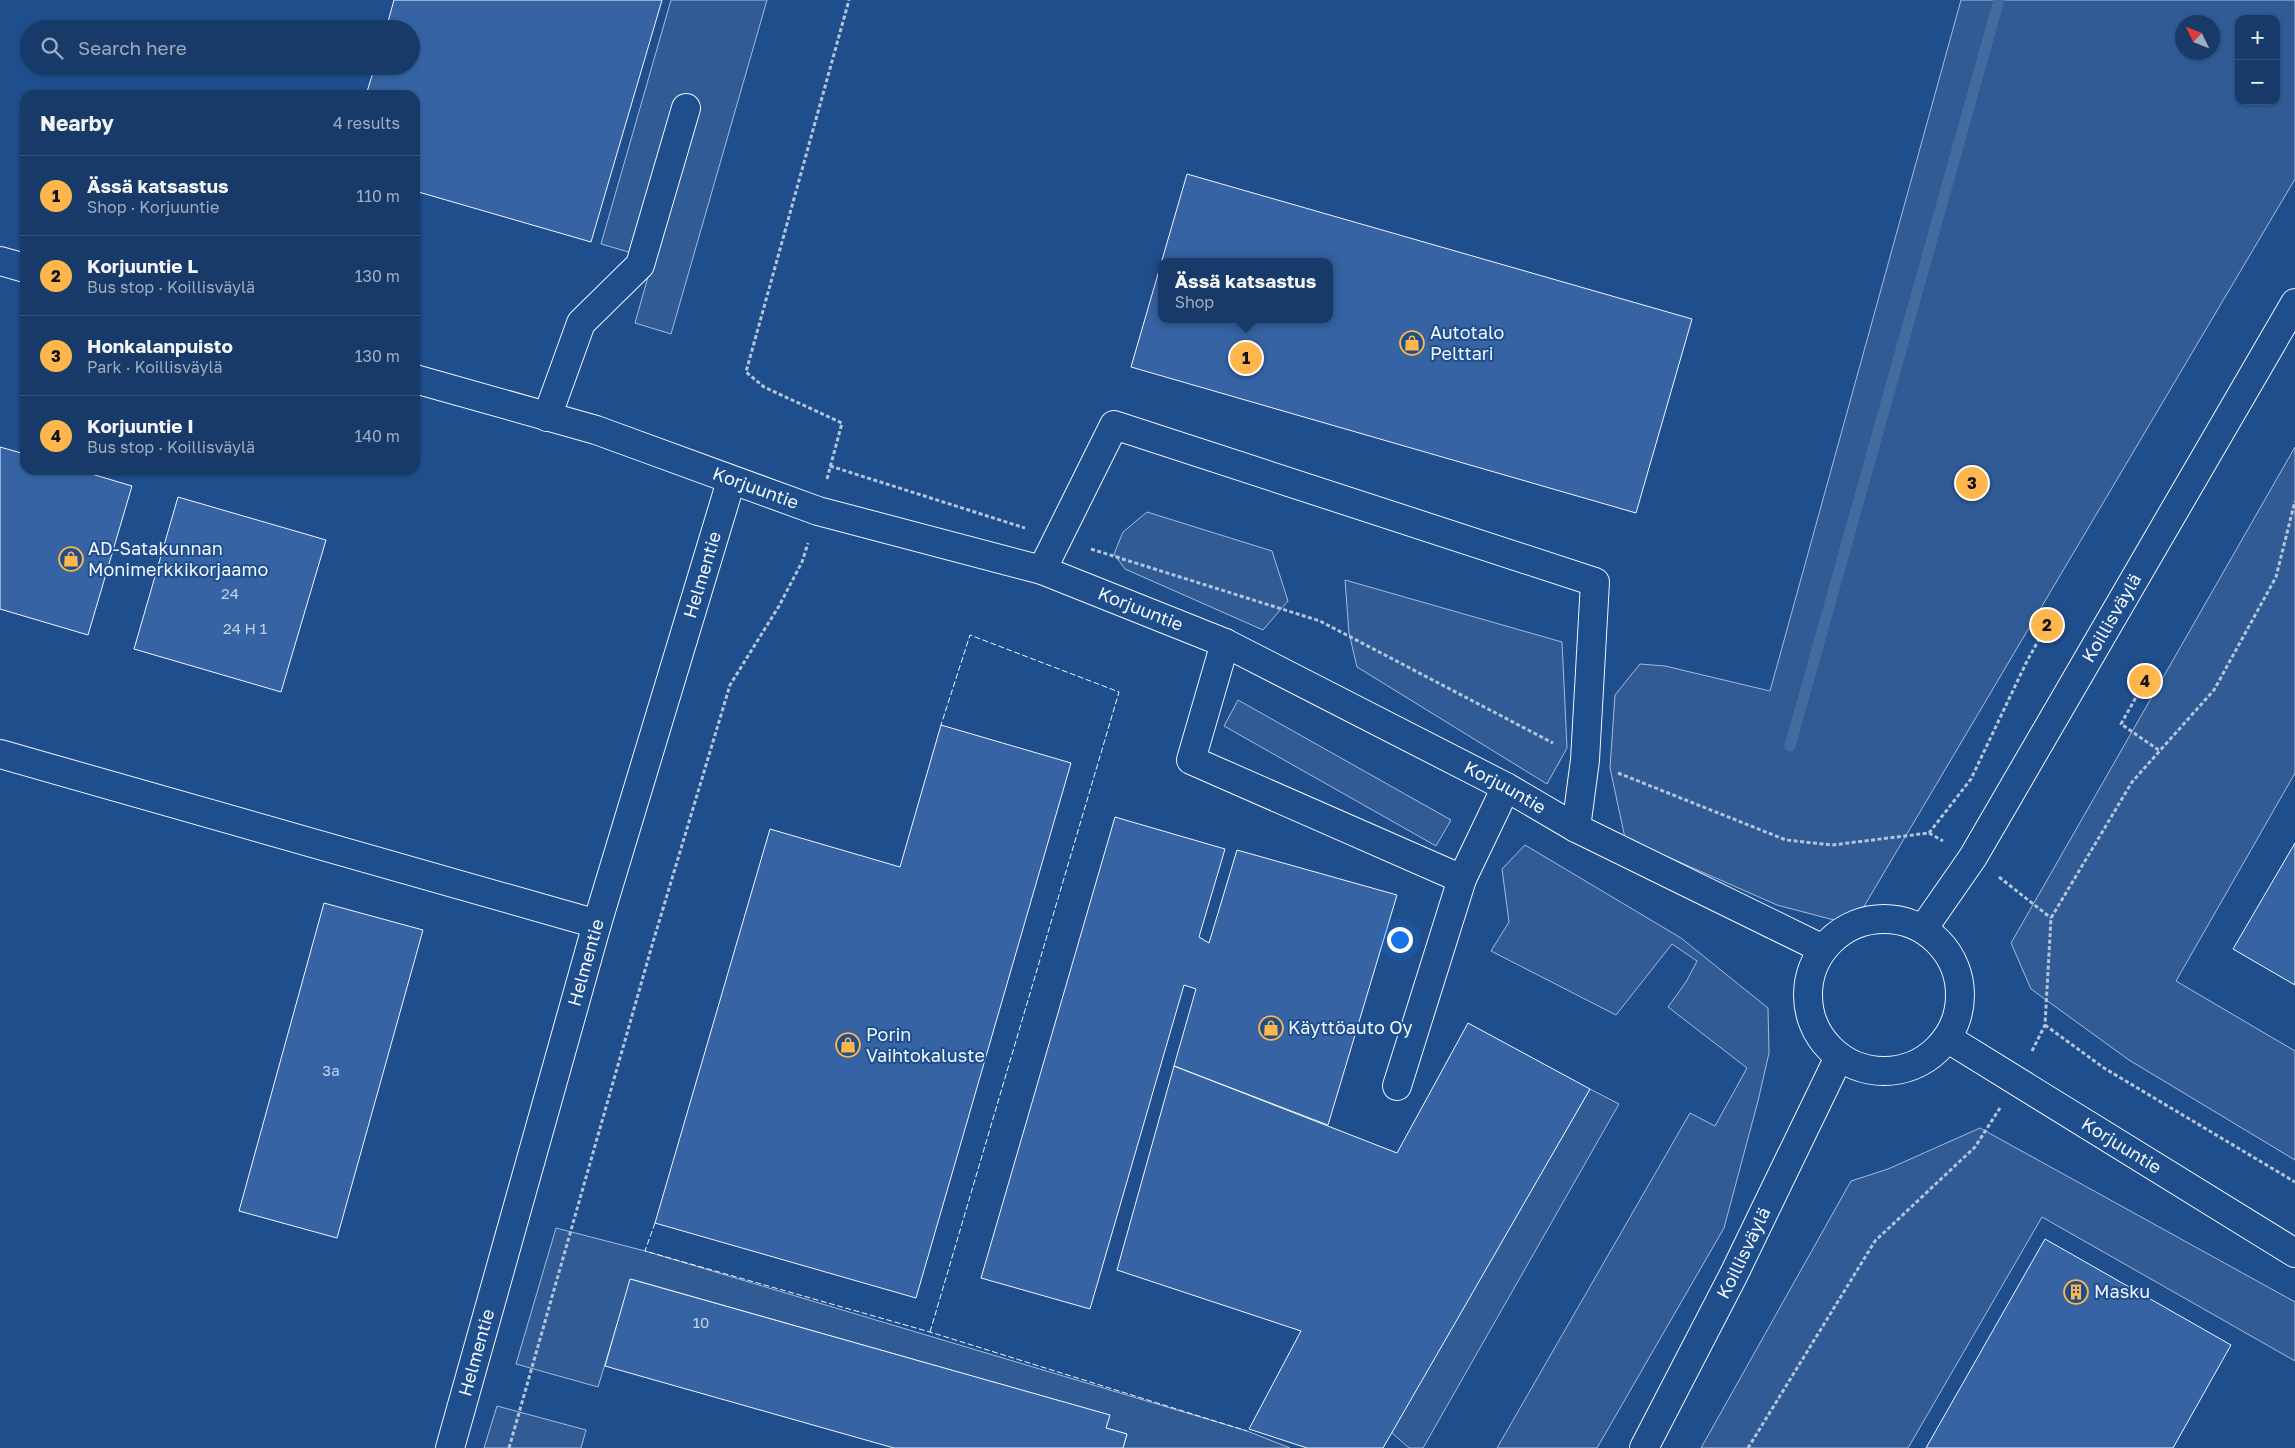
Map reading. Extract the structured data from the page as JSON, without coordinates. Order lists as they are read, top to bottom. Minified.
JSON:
{"streets":{"street":["Korjuuntie","Helmentie","Koillisväylä"]},"crossings":[["Korjuuntie","Helmentie"],["Korjuuntie","Koillisväylä"]],"places":{"shop":["Autotalo Pelttari","AD-Satakunnan Monimerkkikorjaamo","Käyttöauto Oy","Porin Vaihtokaluste"],"building":["Masku"]},"house_numbers":["24","24 H 1","3a","10"],"north":"top left","page":{"map_buttons":["+","−"],"search":"Search here","heading":["Nearby","4 results"],"list":[{"mark":"1","name":"Ässä katsastus","note":"Shop · Korjuuntie","value":"110 m"},{"mark":"2","name":"Korjuuntie L","note":"Bus stop · Koillisväylä","value":"130 m"},{"mark":"3","name":"Honkalanpuisto","note":"Park · Koillisväylä","value":"130 m"},{"mark":"4","name":"Korjuuntie I","note":"Bus stop · Koillisväylä","value":"140 m"}],"popup":["Ässä katsastus","Shop"],"pins":["1","3","2","4"]}}
